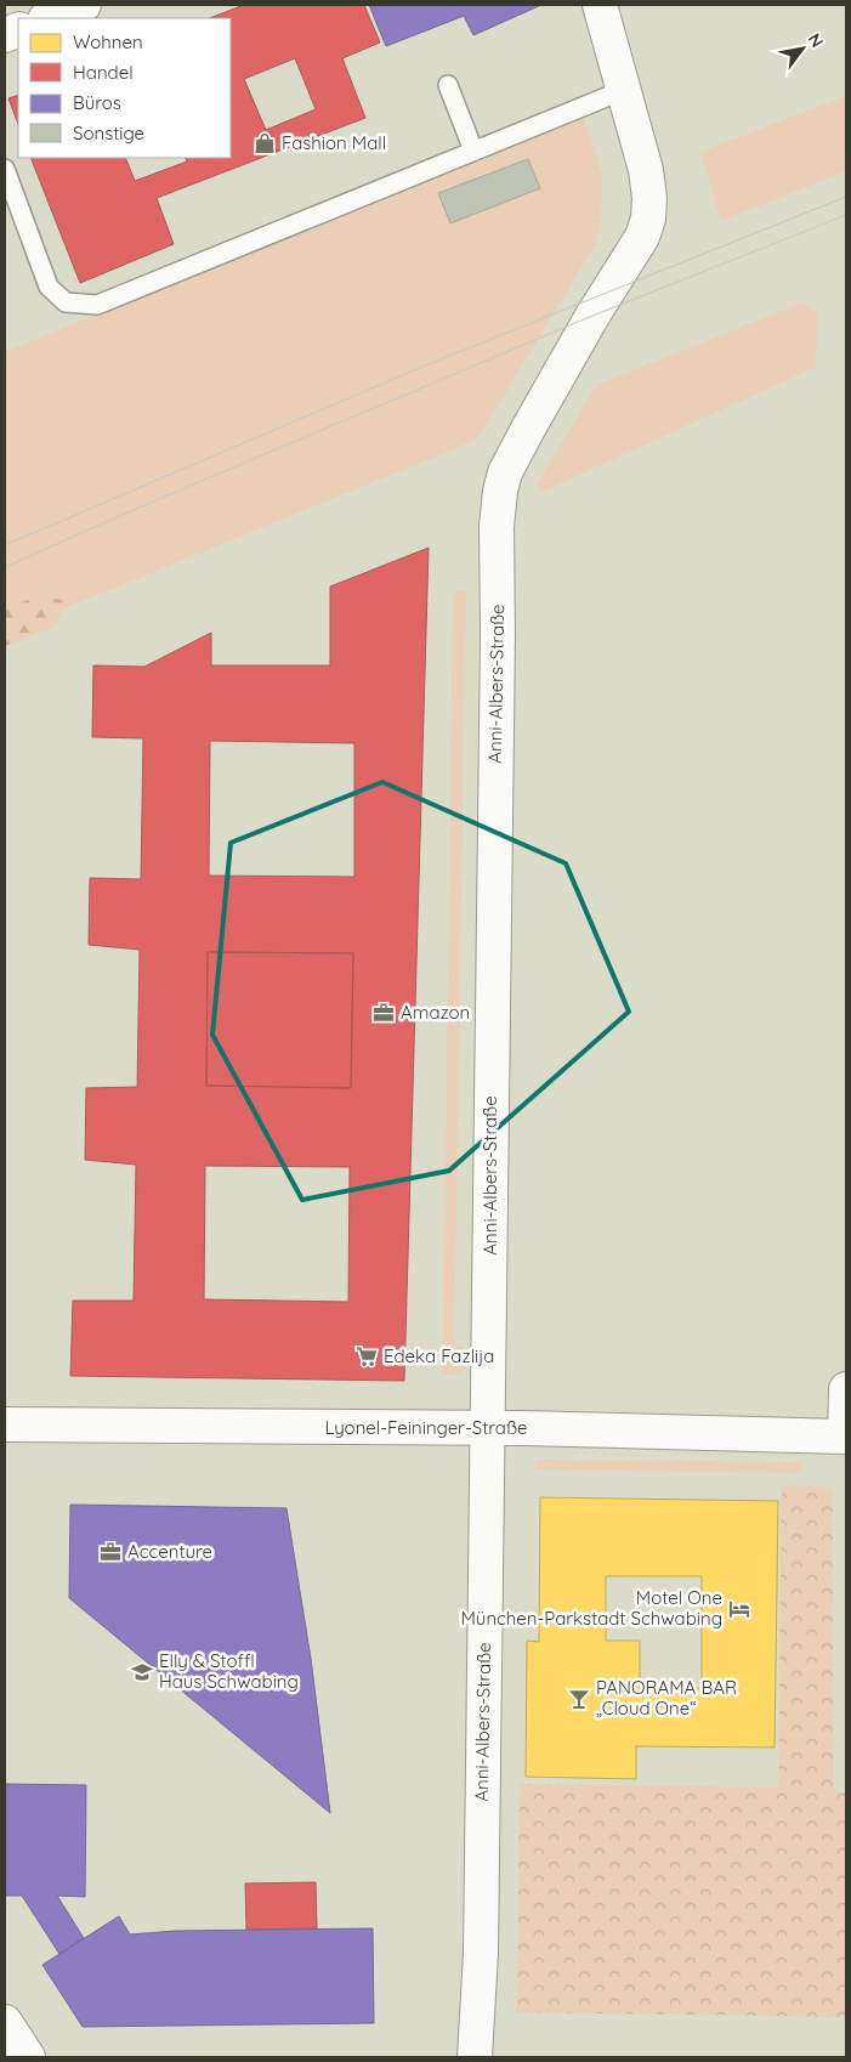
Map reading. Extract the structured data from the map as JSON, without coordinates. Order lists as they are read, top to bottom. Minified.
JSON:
{"streets":{"street":["Anni-Albers-Straße","Lyonel-Feininger-Straße"]},"crossings":[["Anni-Albers-Straße","Lyonel-Feininger-Straße"]],"places":{"shop":["Fashion Mall"],"office":["Amazon","Accenture"],"supermarket":["Edeka Fazlija"],"hotel":["Motel One München-Parkstadt Schwabing"],"school or university":["Elly & Stoffl Haus Schwabing"],"bar":["PANORAMA BAR „Cloud One“"]},"legend":["Wohnen","Handel","Büros","Sonstige"],"north":"top right"}
